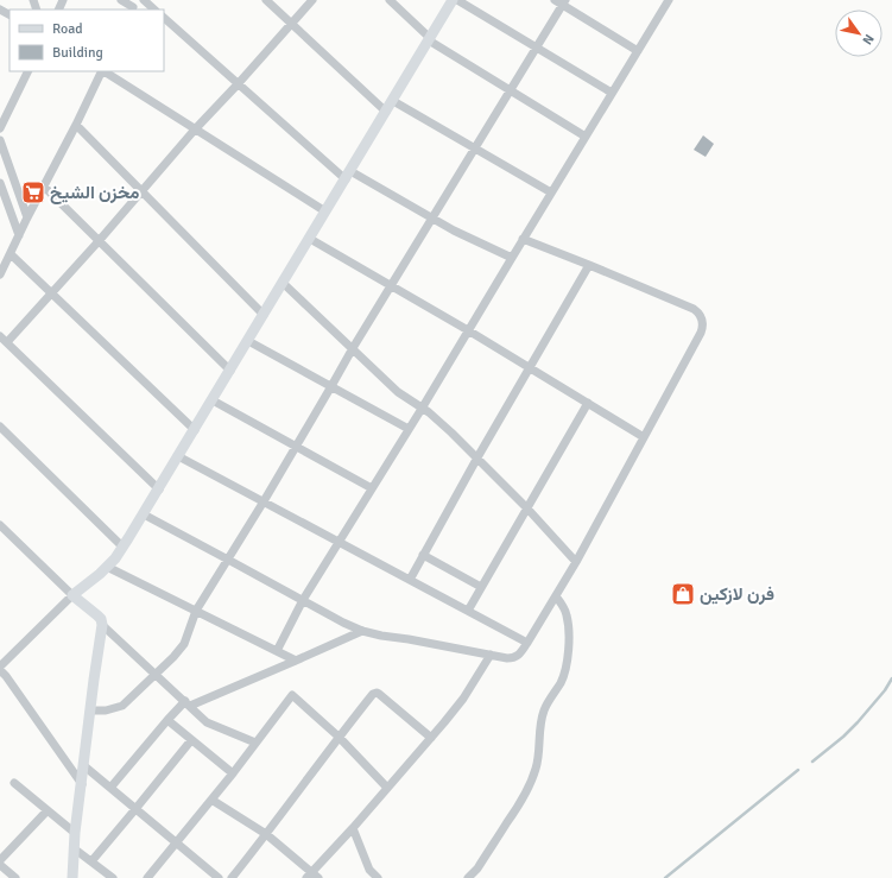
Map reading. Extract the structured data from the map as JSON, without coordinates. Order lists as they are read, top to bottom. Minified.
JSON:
{"places":{"supermarket":["مخزن الشيخ"],"shop":["فرن لازكين"]},"legend":["Road","Building"],"north":"bottom right"}
